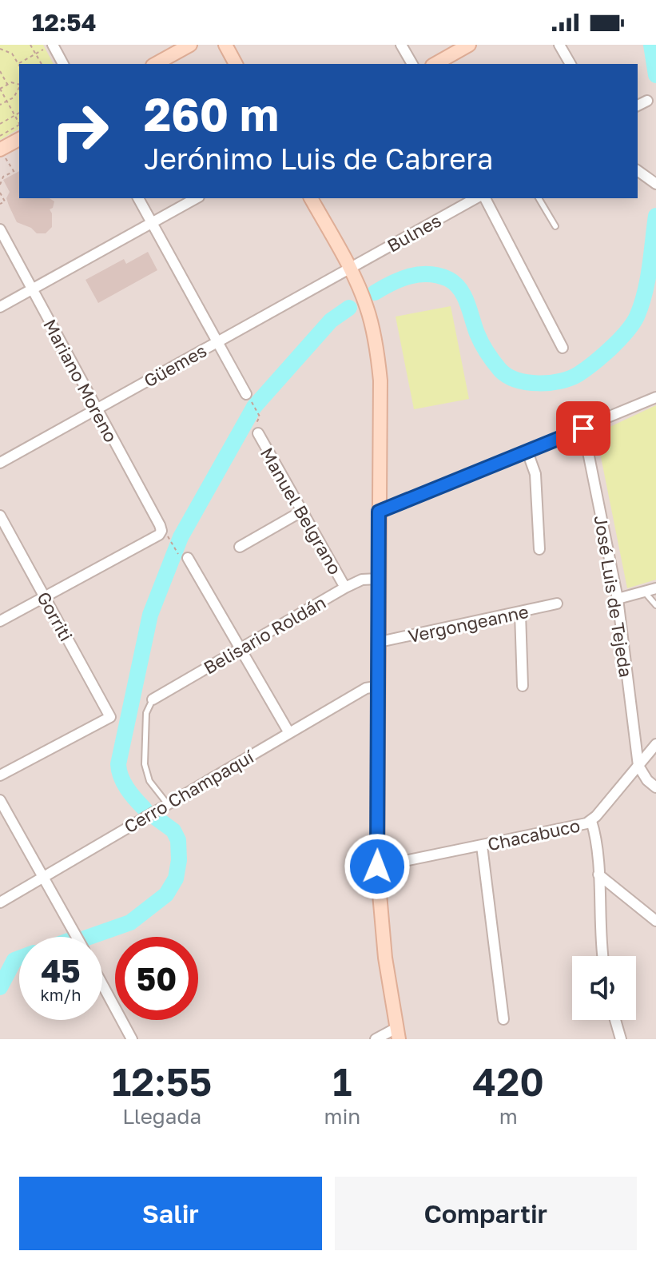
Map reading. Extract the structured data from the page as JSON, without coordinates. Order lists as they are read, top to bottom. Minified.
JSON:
{"streets":{"street":["Bulnes","Güemes","Mariano Moreno","Manuel Belgrano","José Luis de Tejeda","Gorriti","Vergongeanne","Belisario Roldán","Cerro Champaquí","Chacabuco"]},"crossings":[["Bulnes","Güemes"],["Güemes","Mariano Moreno"],["Manuel Belgrano","Belisario Roldán"],["José Luis de Tejeda","Chacabuco"]],"page":{"status":"12:54","turn":["260 m","Jerónimo Luis de Cabrera"],"speed":"45 km/h","limit":"50","eta":["12:55","Llegada","1","min","420","m"],"buttons":["Salir","Compartir"]}}
